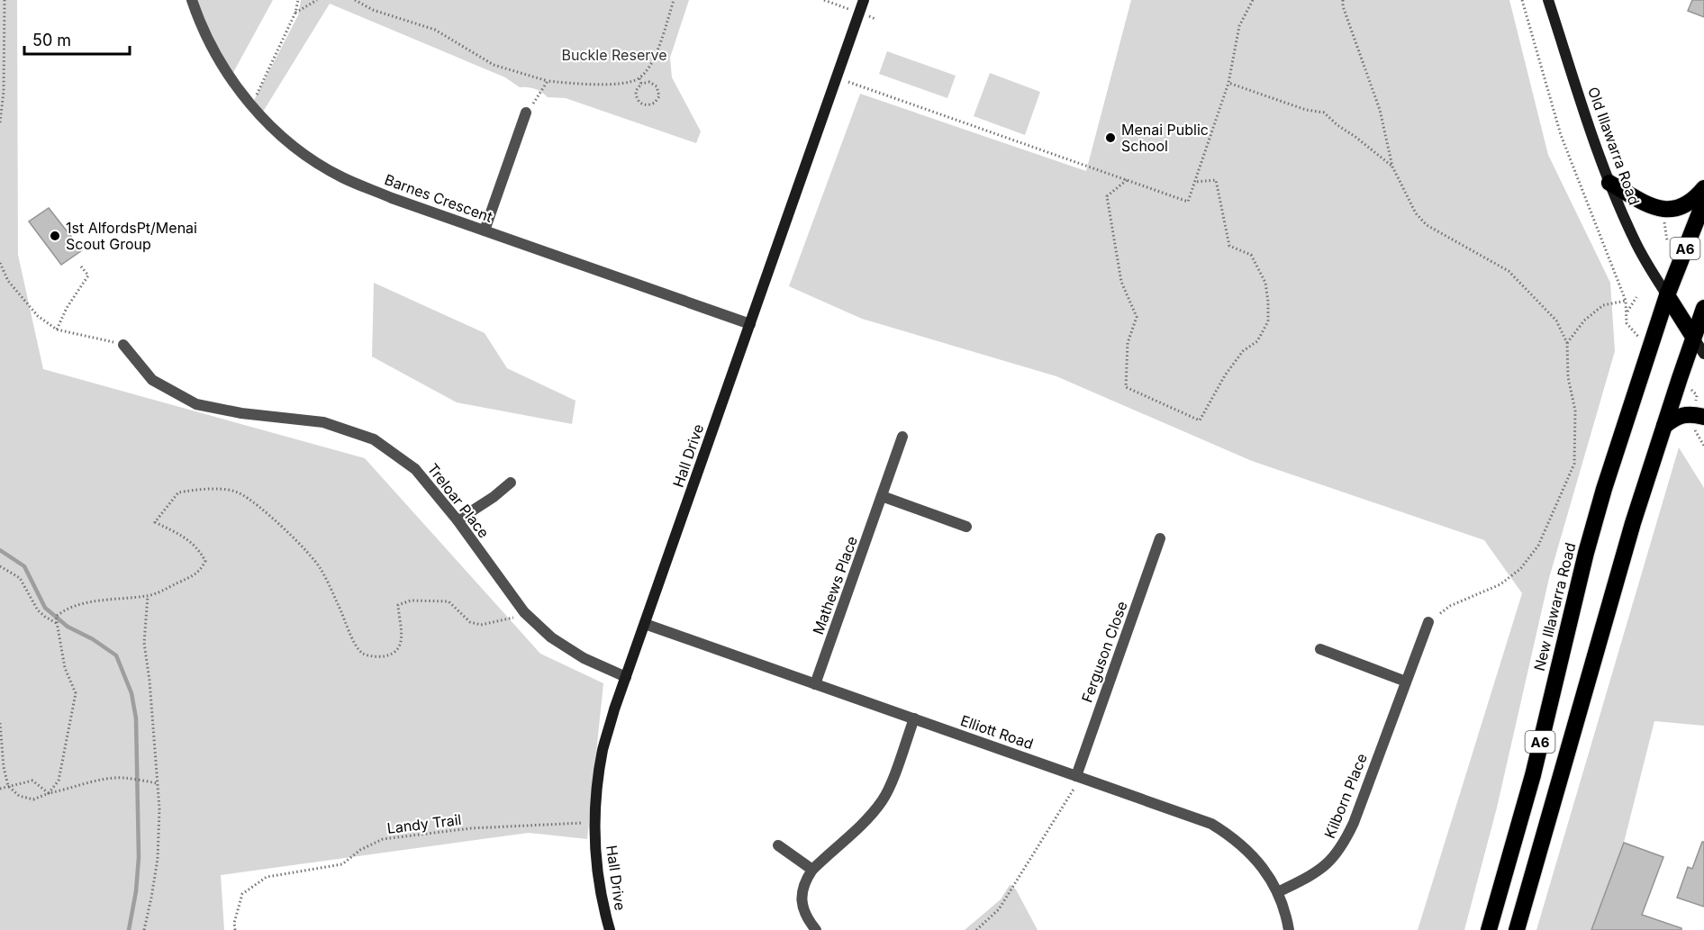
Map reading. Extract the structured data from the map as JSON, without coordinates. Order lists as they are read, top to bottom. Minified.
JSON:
{"streets":{"highway":["A6","New Illawarra Road"],"street":["Old Illawarra Road","Barnes Crescent","Hall Drive","Treloar Place","Mathews Place","Ferguson Close","Elliott Road","Kilborn Place"],"path":["Landy Trail"]},"crossings":[["Old Illawarra Road","A6"],["Old Illawarra Road","New Illawarra Road"],["Barnes Crescent","Hall Drive"],["A6","New Illawarra Road"],["Hall Drive","Treloar Place"],["Hall Drive","Elliott Road"],["Hall Drive","Landy Trail"],["Mathews Place","Elliott Road"],["Ferguson Close","Elliott Road"],["Elliott Road","Kilborn Place"]],"parks":["Buckle Reserve"],"places":["Menai Public School","1st AlfordsPt/Menai Scout Group"],"scale_bar":"50 m"}
